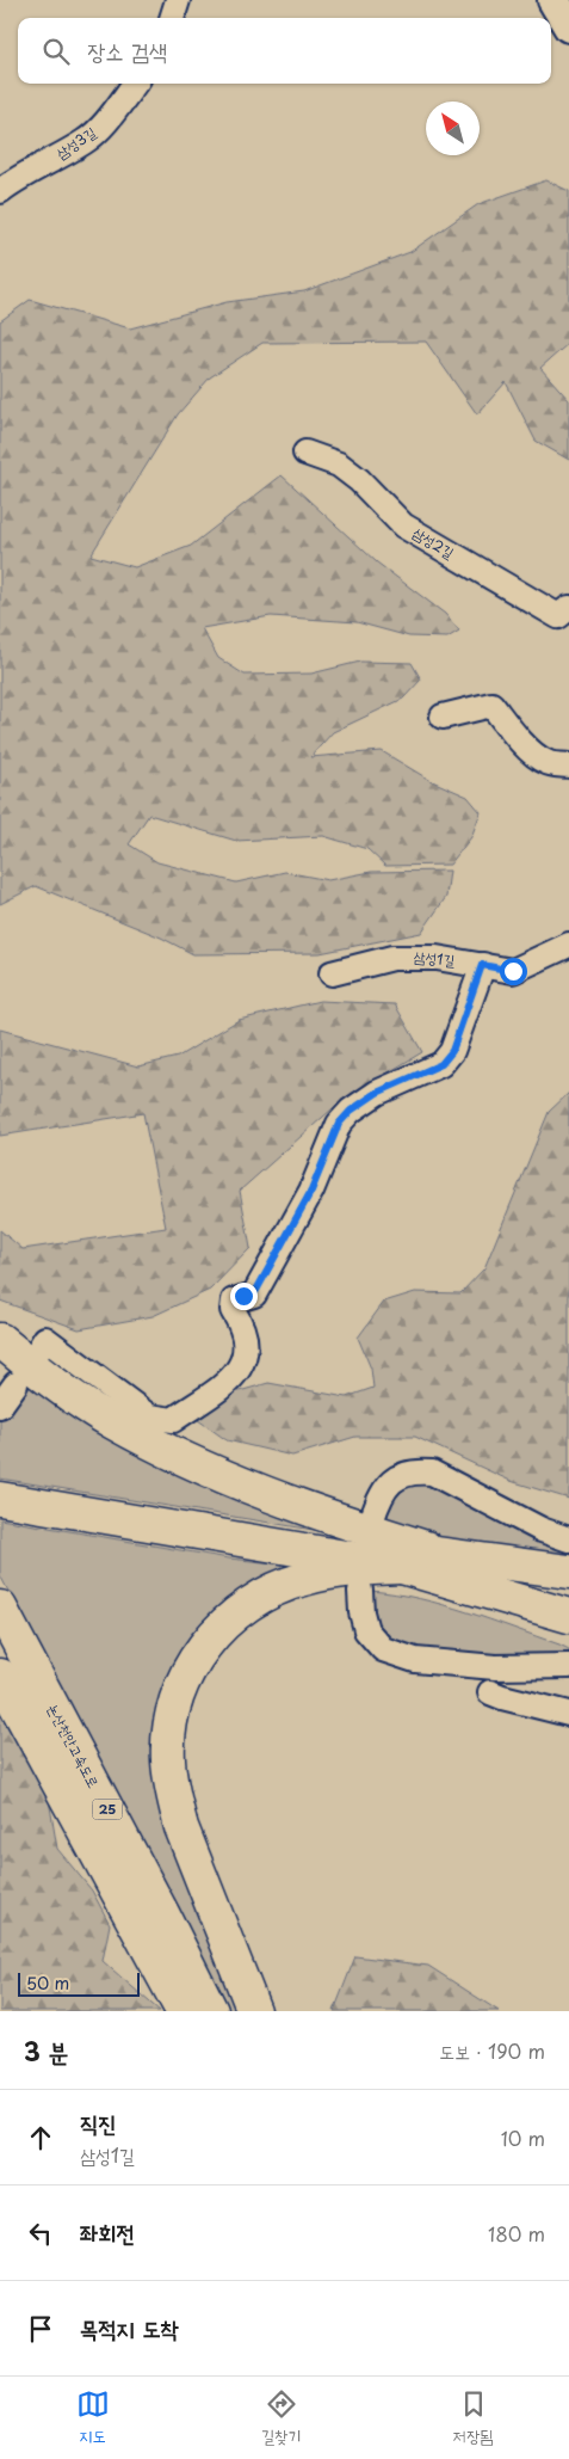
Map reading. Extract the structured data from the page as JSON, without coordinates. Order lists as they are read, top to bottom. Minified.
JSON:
{"streets":{"highway":["논산천안고속도로","25"],"lane":["삼성3길","삼성2길","삼성1길"]},"scale_bar":"50 m","north":"top left","page":{"search":"장소 검색","scale":"50 m","heading":["3 분","도보 · 190 m"],"list":[["직진","삼성1길","10 m"],["좌회전","180 m"],"목적지 도착"],"nav":["지도","길찾기","저장됨"]}}
